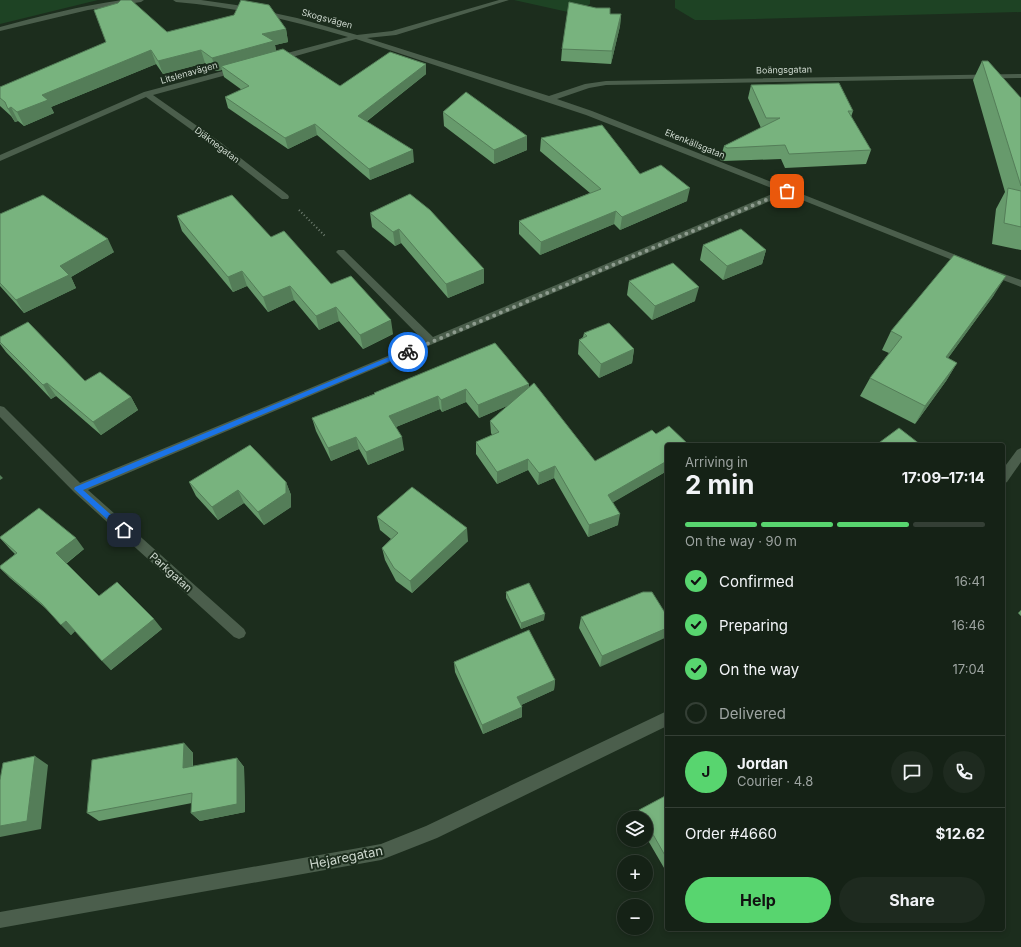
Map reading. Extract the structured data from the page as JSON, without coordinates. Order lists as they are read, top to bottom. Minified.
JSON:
{"streets":{"street":["Skogsvägen","Boängsgatan","Litslenavägen","Ekenkällsgatan","Djäknegatan","Parkgatan","Hejaregatan"]},"crossings":[["Skogsvägen","Ekenkällsgatan"],["Boängsgatan","Ekenkällsgatan"],["Litslenavägen","Djäknegatan"]],"page":{"heading":["2 min","Arriving in","17:09–17:14"],"panel":["Jordan","Courier · 4.8","Order #4660","$12.62"],"bar":"On the way · 90 m","list":[["Confirmed","16:41"],["Preparing","16:46"],["On the way","17:04"],"Delivered"],"round":"J","map_buttons":["+","−"],"buttons":["Help","Share"]}}
